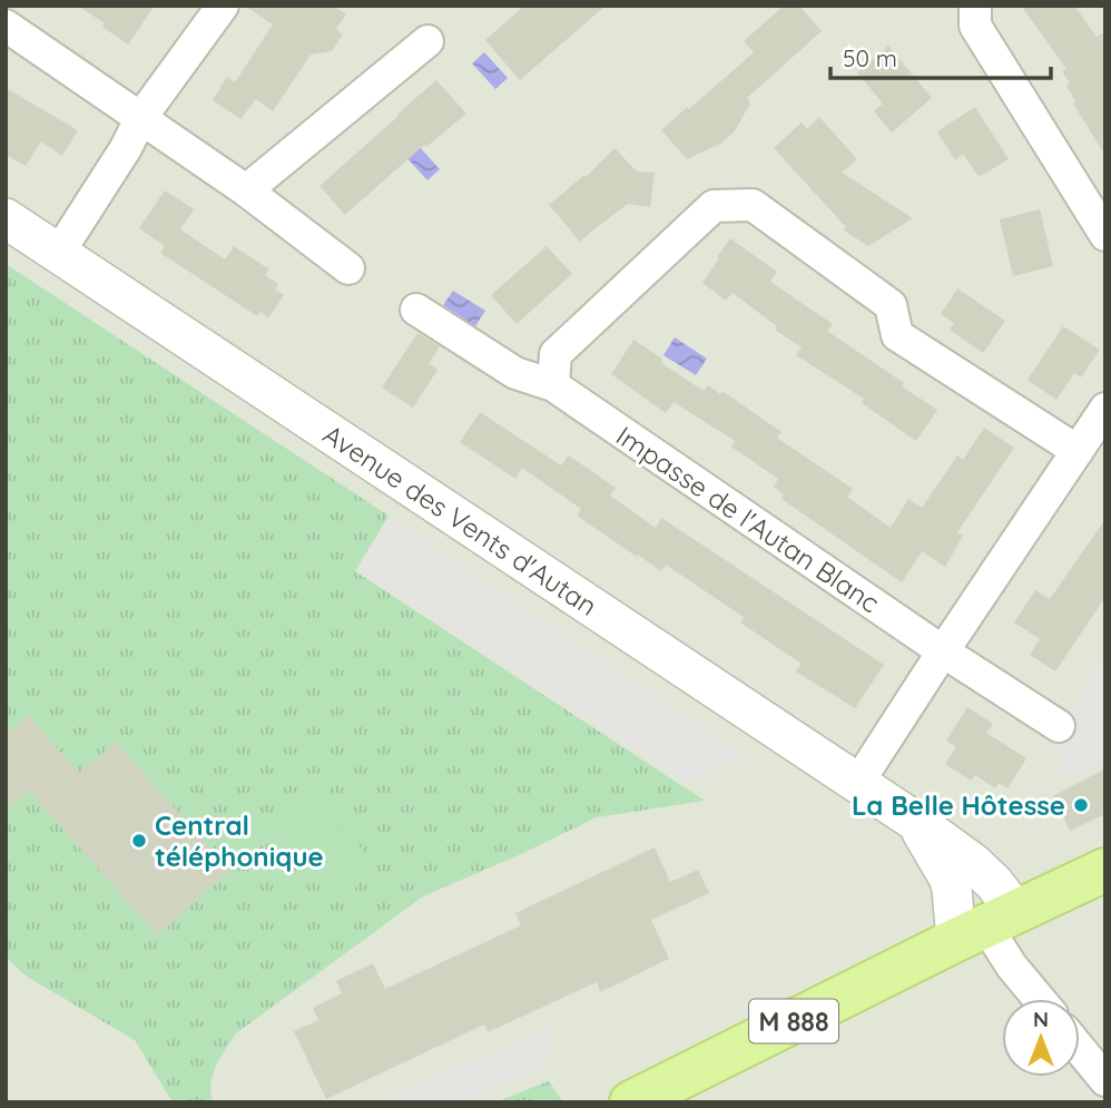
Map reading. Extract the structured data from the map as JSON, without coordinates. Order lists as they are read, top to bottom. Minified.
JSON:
{"streets":{"main road":["M 888"],"street":["Impasse de l'Autan Blanc","Avenue des Vents d'Autan"]},"crossings":[["Avenue des Vents d'Autan","M 888"]],"places":["La Belle Hôtesse","Central téléphonique"],"scale_bar":"50 m","north":"top"}
